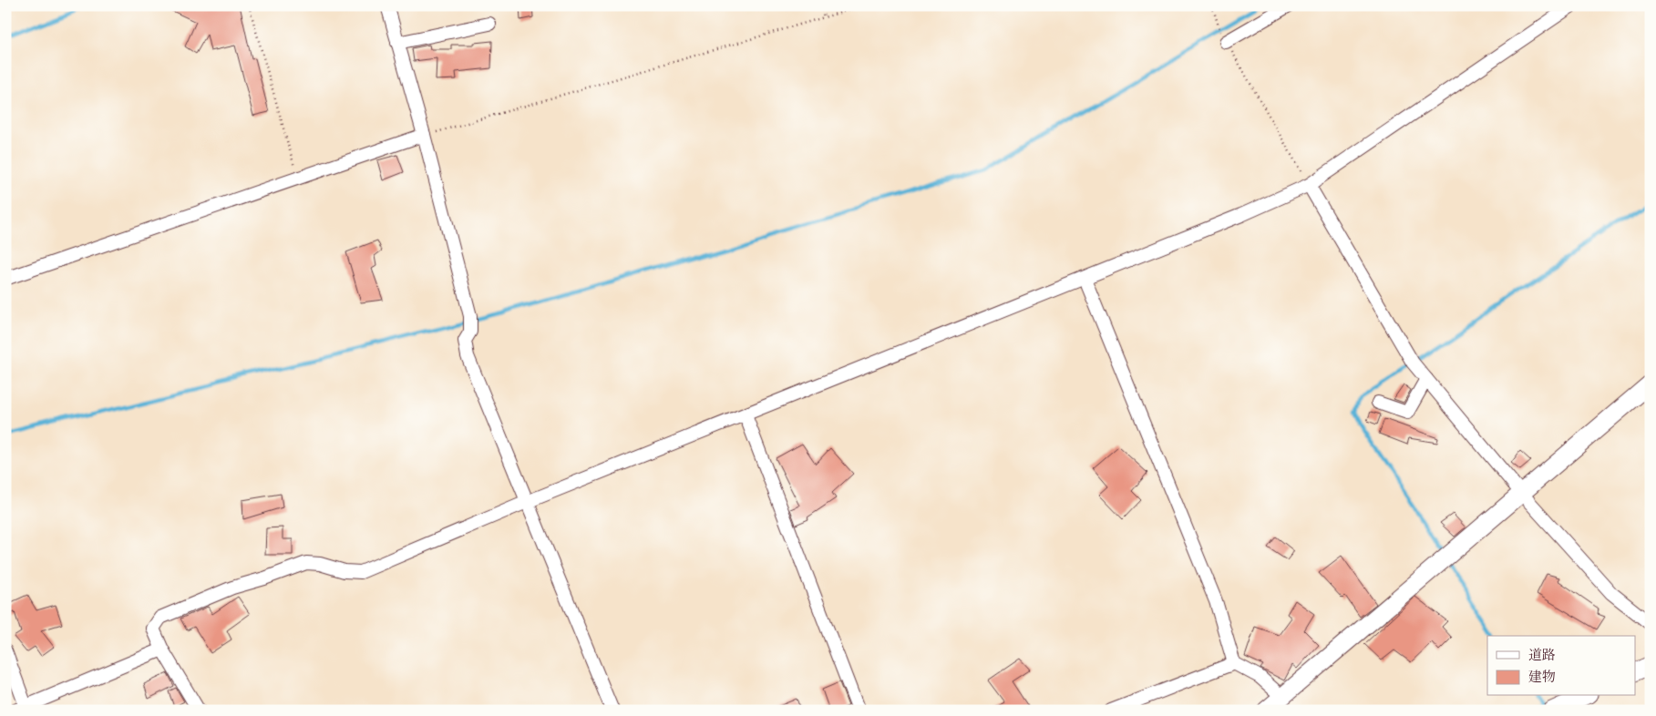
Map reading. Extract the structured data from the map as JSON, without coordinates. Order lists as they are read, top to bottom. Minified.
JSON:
{"legend":["道路","建物"]}
